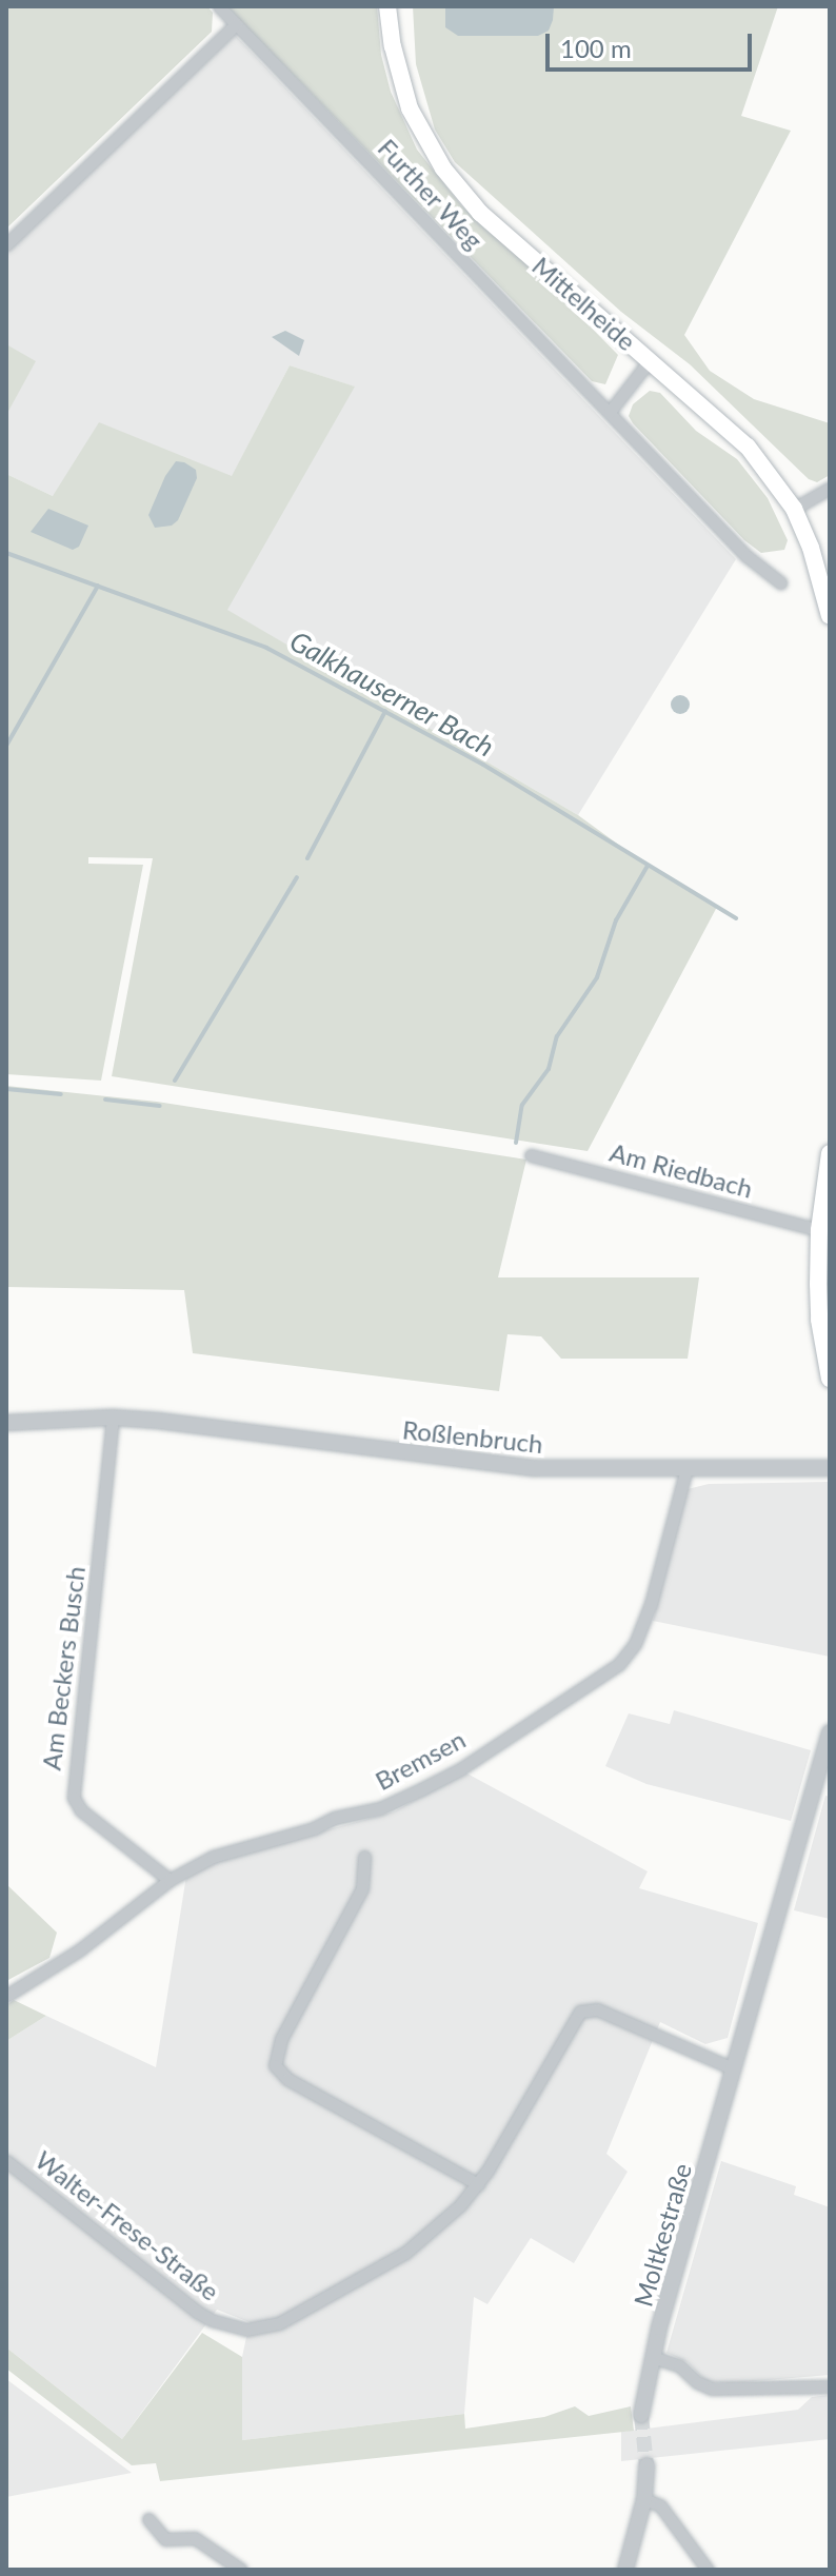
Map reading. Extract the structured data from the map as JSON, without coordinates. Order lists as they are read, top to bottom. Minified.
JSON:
{"streets":{"main road":["Mittelheide"],"street":["Further Weg","Am Riedbach","Roßlenbruch","Am Beckers Busch","Bremsen","Walter-Frese-Straße","Moltkestraße"]},"crossings":[["Roßlenbruch","Am Beckers Busch"],["Roßlenbruch","Bremsen"],["Am Beckers Busch","Bremsen"],["Walter-Frese-Straße","Moltkestraße"]],"water":["Galkhauserner Bach"],"scale_bar":"100 m"}
